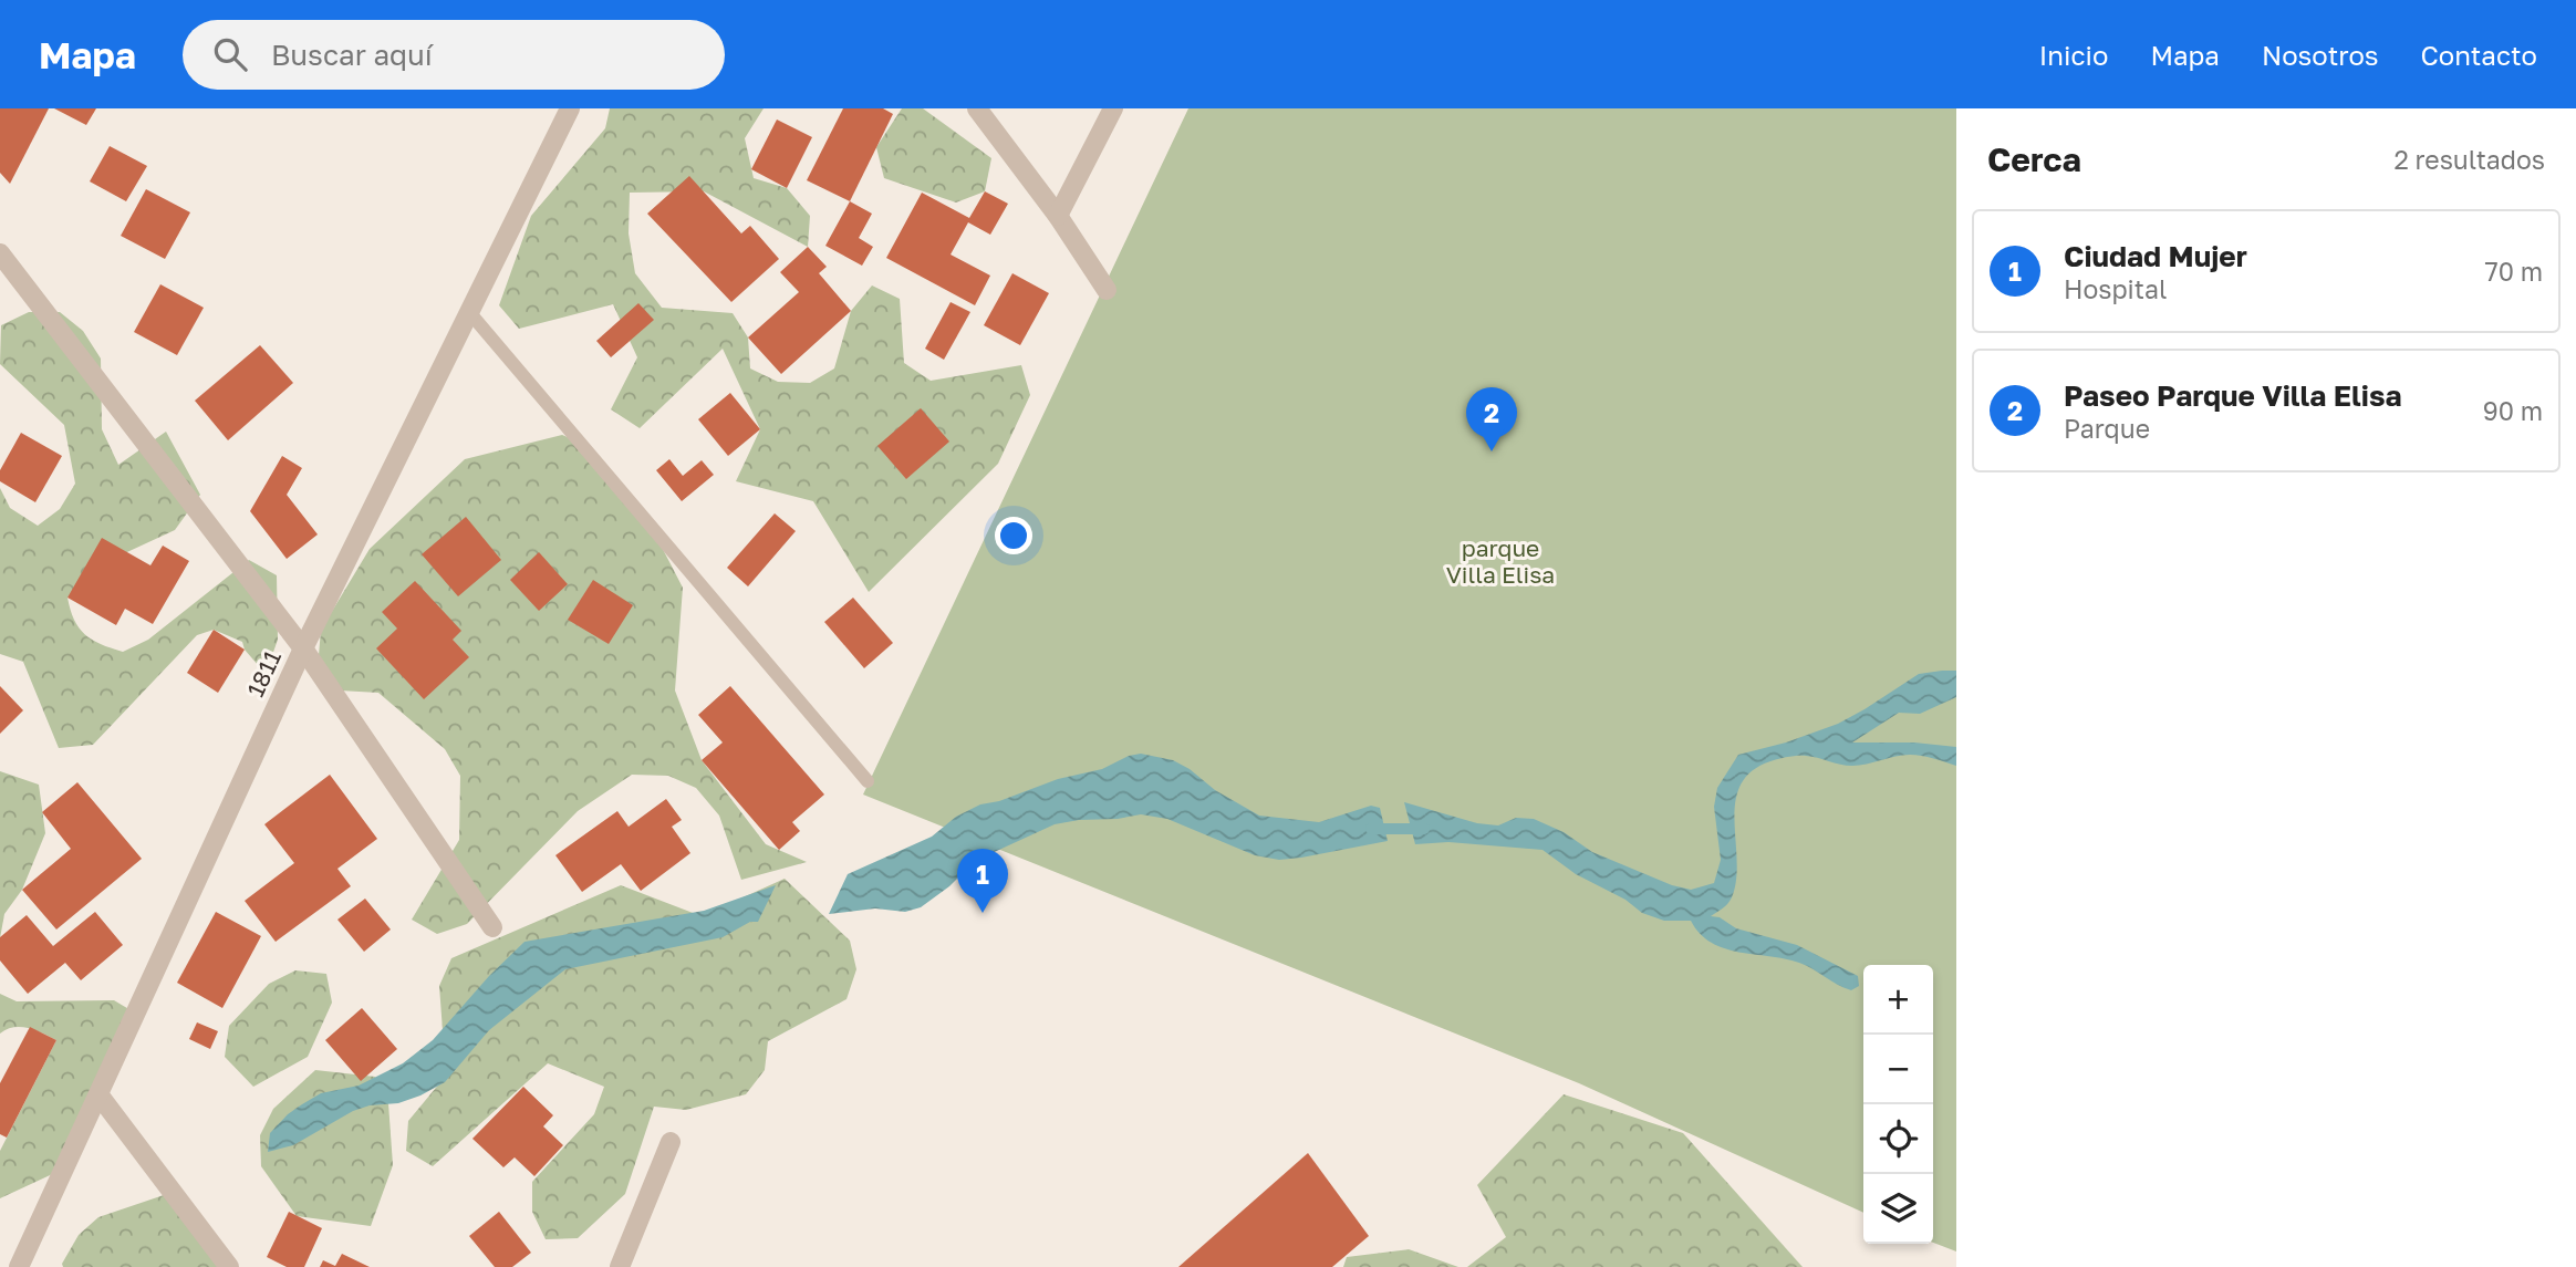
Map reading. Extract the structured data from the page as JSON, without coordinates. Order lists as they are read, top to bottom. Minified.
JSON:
{"streets":{"street":["1811"]},"parks":["parque Villa Elisa"],"page":{"header":"Mapa","search":"Buscar aquí","nav":["Inicio","Mapa","Nosotros","Contacto"],"heading":["Cerca","2 resultados"],"list":[{"mark":"1","name":"Ciudad Mujer","note":"Hospital","value":"70 m"},{"mark":"2","name":"Paseo Parque Villa Elisa","note":"Parque","value":"90 m"}],"pins":["2","1"],"map_buttons":["+","−"]}}
